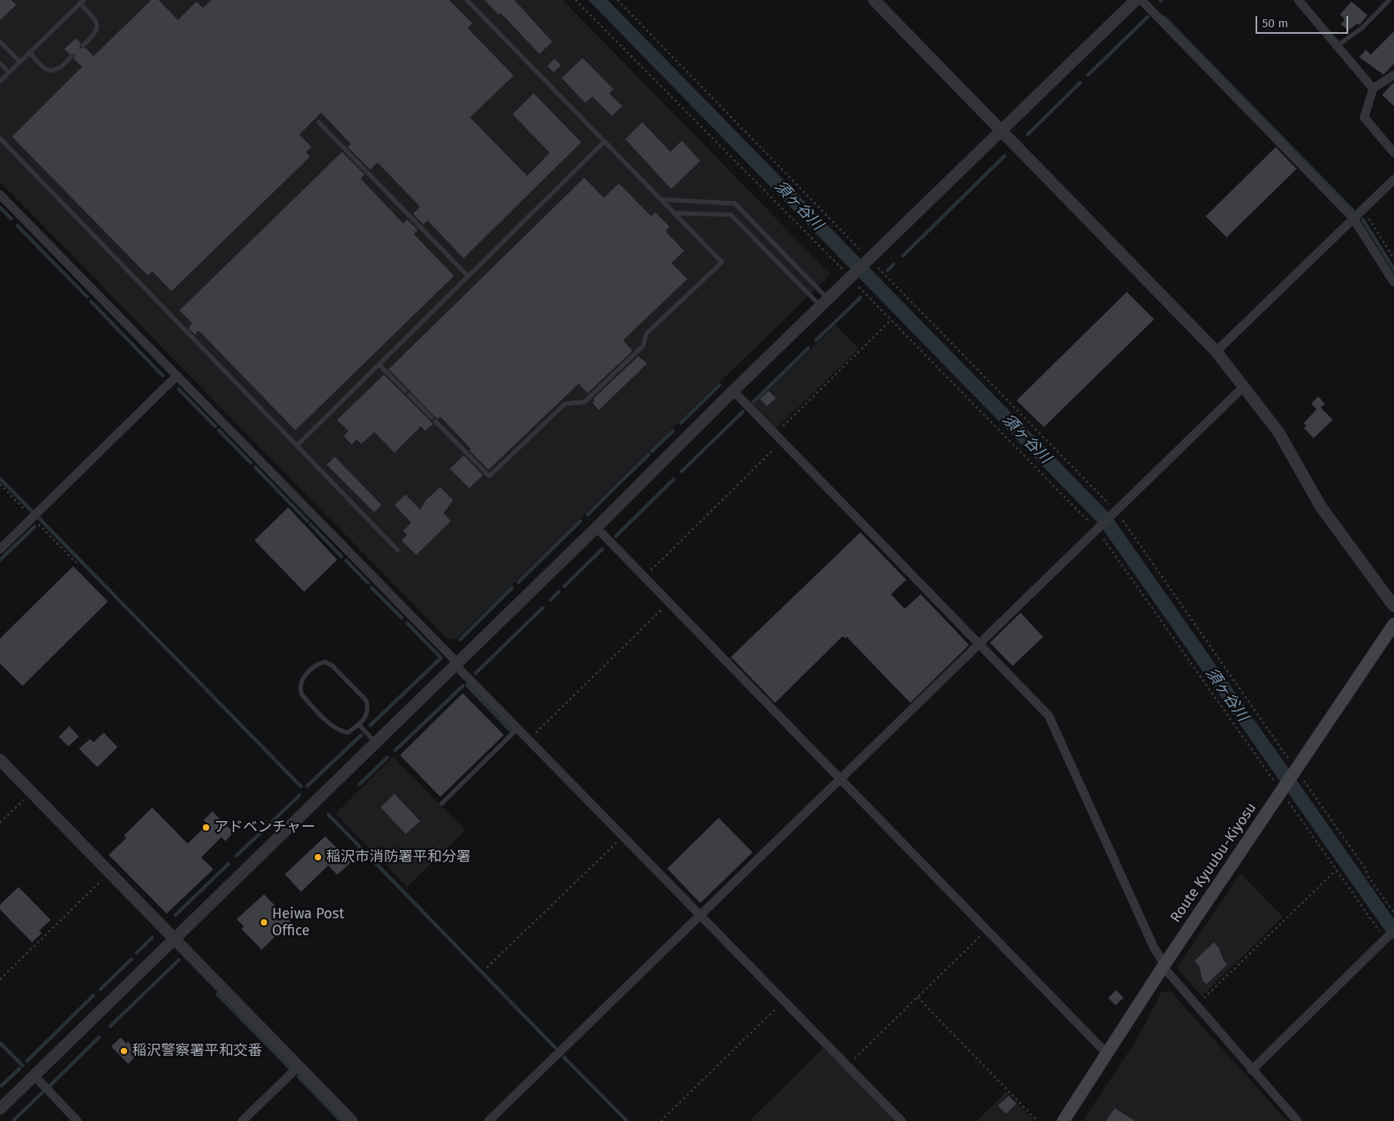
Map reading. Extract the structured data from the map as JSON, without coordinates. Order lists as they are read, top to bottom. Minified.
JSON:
{"streets":{"main road":["Route Kyuubu-Kiyosu"]},"water":["須ヶ谷川"],"places":["アドベンチャー","稲沢市消防署平和分署","Heiwa Post Office","稲沢警察署平和交番"],"scale_bar":"50 m"}
